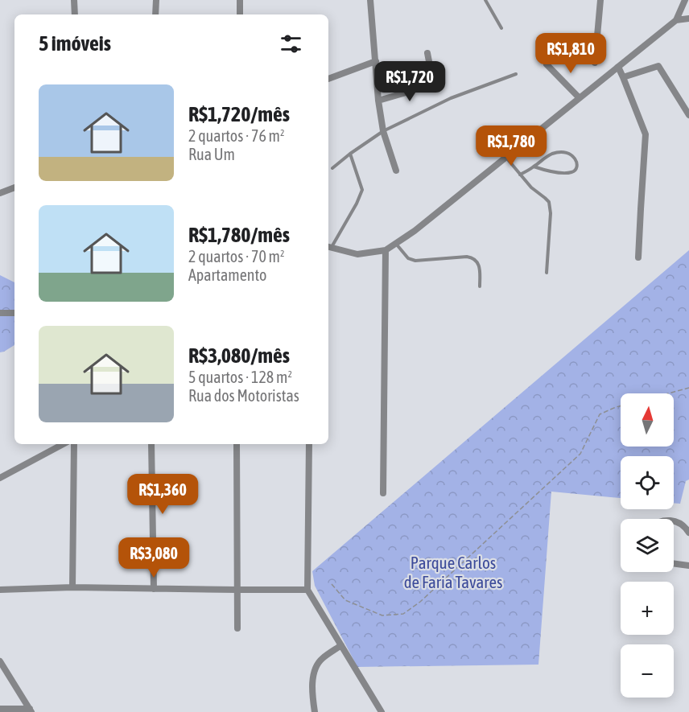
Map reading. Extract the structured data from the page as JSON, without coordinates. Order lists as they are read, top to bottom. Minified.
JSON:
{"parks":["Parque Carlos de Faria Tavares"],"north":"top","page":{"heading":"5 imóveis","price":["R$1,810","R$1,720","R$1,780","R$1,360","R$3,080"],"list":[{"name":"R$1,720/mês","note":"2 quartos · 76 m² · Rua Um"},{"name":"R$1,780/mês","note":"2 quartos · 70 m² · Apartamento"},{"name":"R$3,080/mês","note":"5 quartos · 128 m² · Rua dos Motoristas"}],"map_buttons":["+","−"]}}
